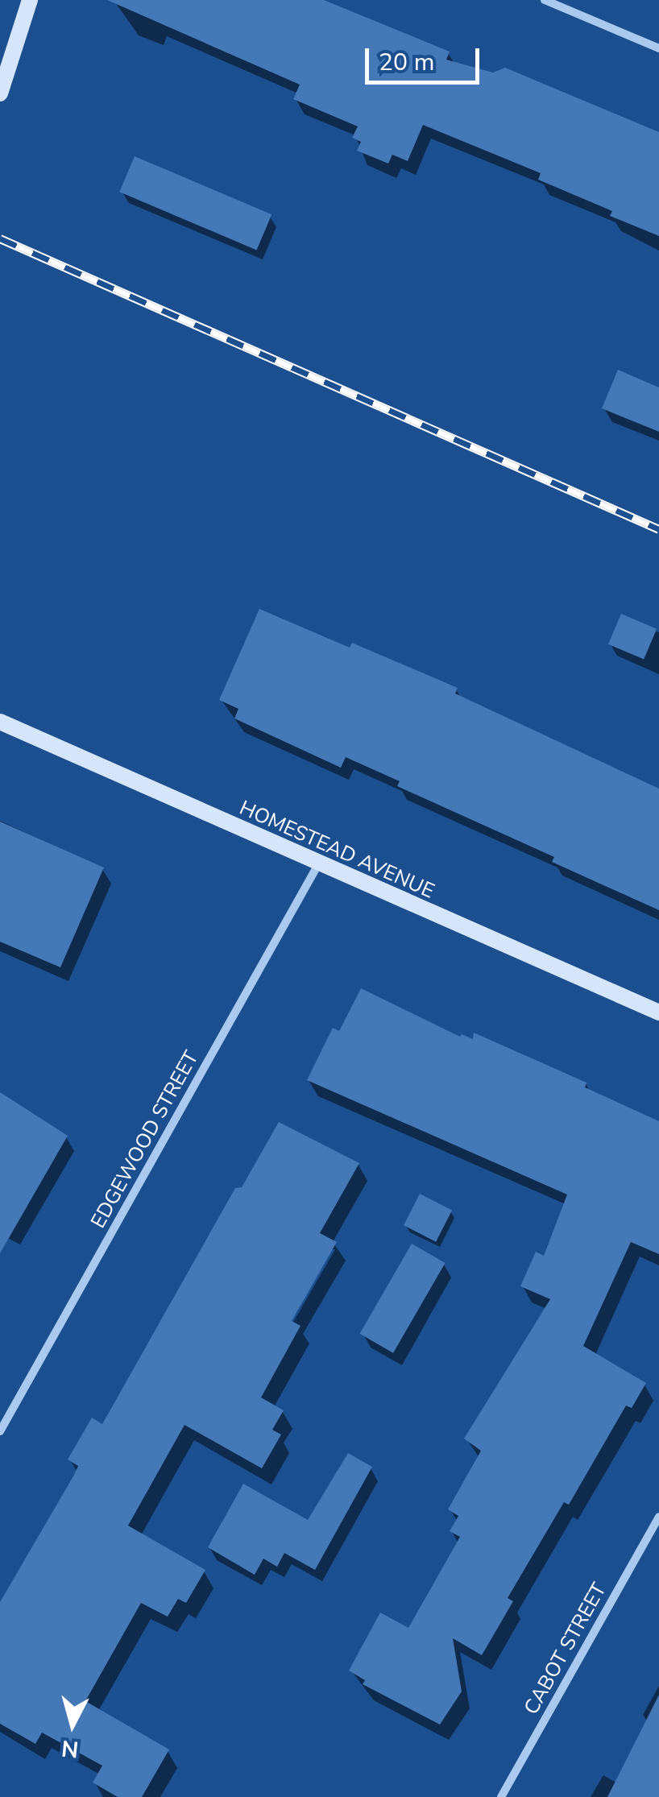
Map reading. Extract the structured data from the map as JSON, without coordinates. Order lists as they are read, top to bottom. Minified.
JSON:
{"streets":{"main road":["HOMESTEAD AVENUE"],"street":["EDGEWOOD STREET","CABOT STREET"]},"crossings":[["HOMESTEAD AVENUE","EDGEWOOD STREET"]],"scale_bar":"20 m","north":"bottom"}
